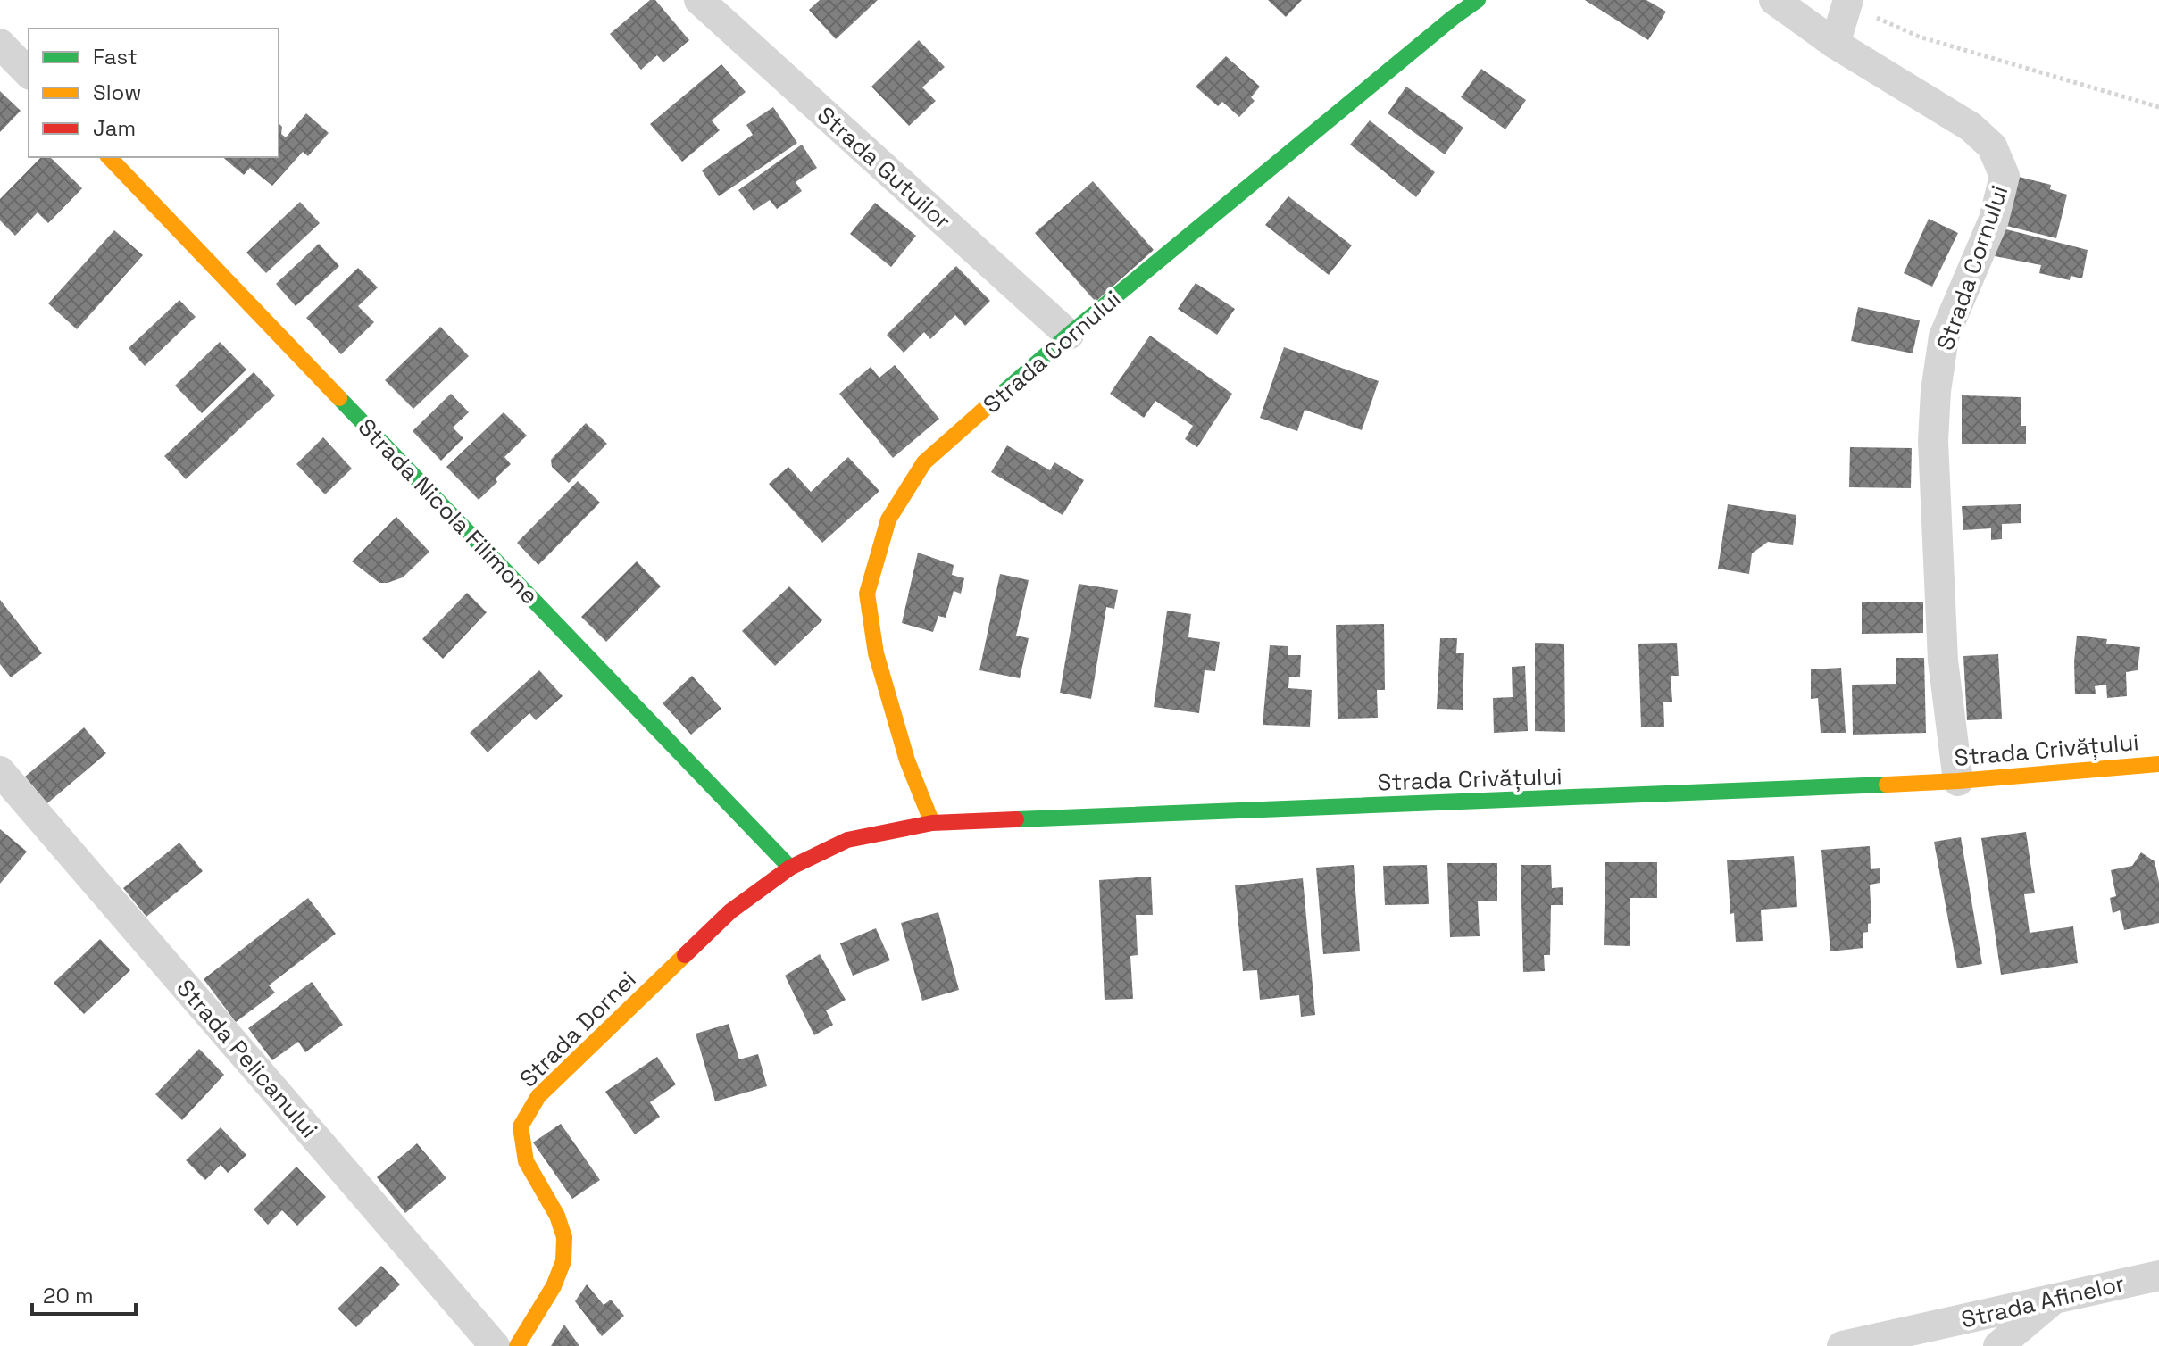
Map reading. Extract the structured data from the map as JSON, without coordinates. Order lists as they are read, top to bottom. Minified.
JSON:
{"streets":{"street":["Strada Gutuilor","Strada Cornului","Strada Nicola Filimone","Strada Crivățului","Strada Dornei","Strada Pelicanului","Strada Afinelor"]},"crossings":[["Strada Gutuilor","Strada Cornului"],["Strada Cornului","Strada Crivățului"],["Strada Nicola Filimone","Strada Crivățului"],["Strada Nicola Filimone","Strada Dornei"],["Strada Crivățului","Strada Dornei"]],"legend":["Fast","Slow","Jam"],"scale_bar":"20 m"}
